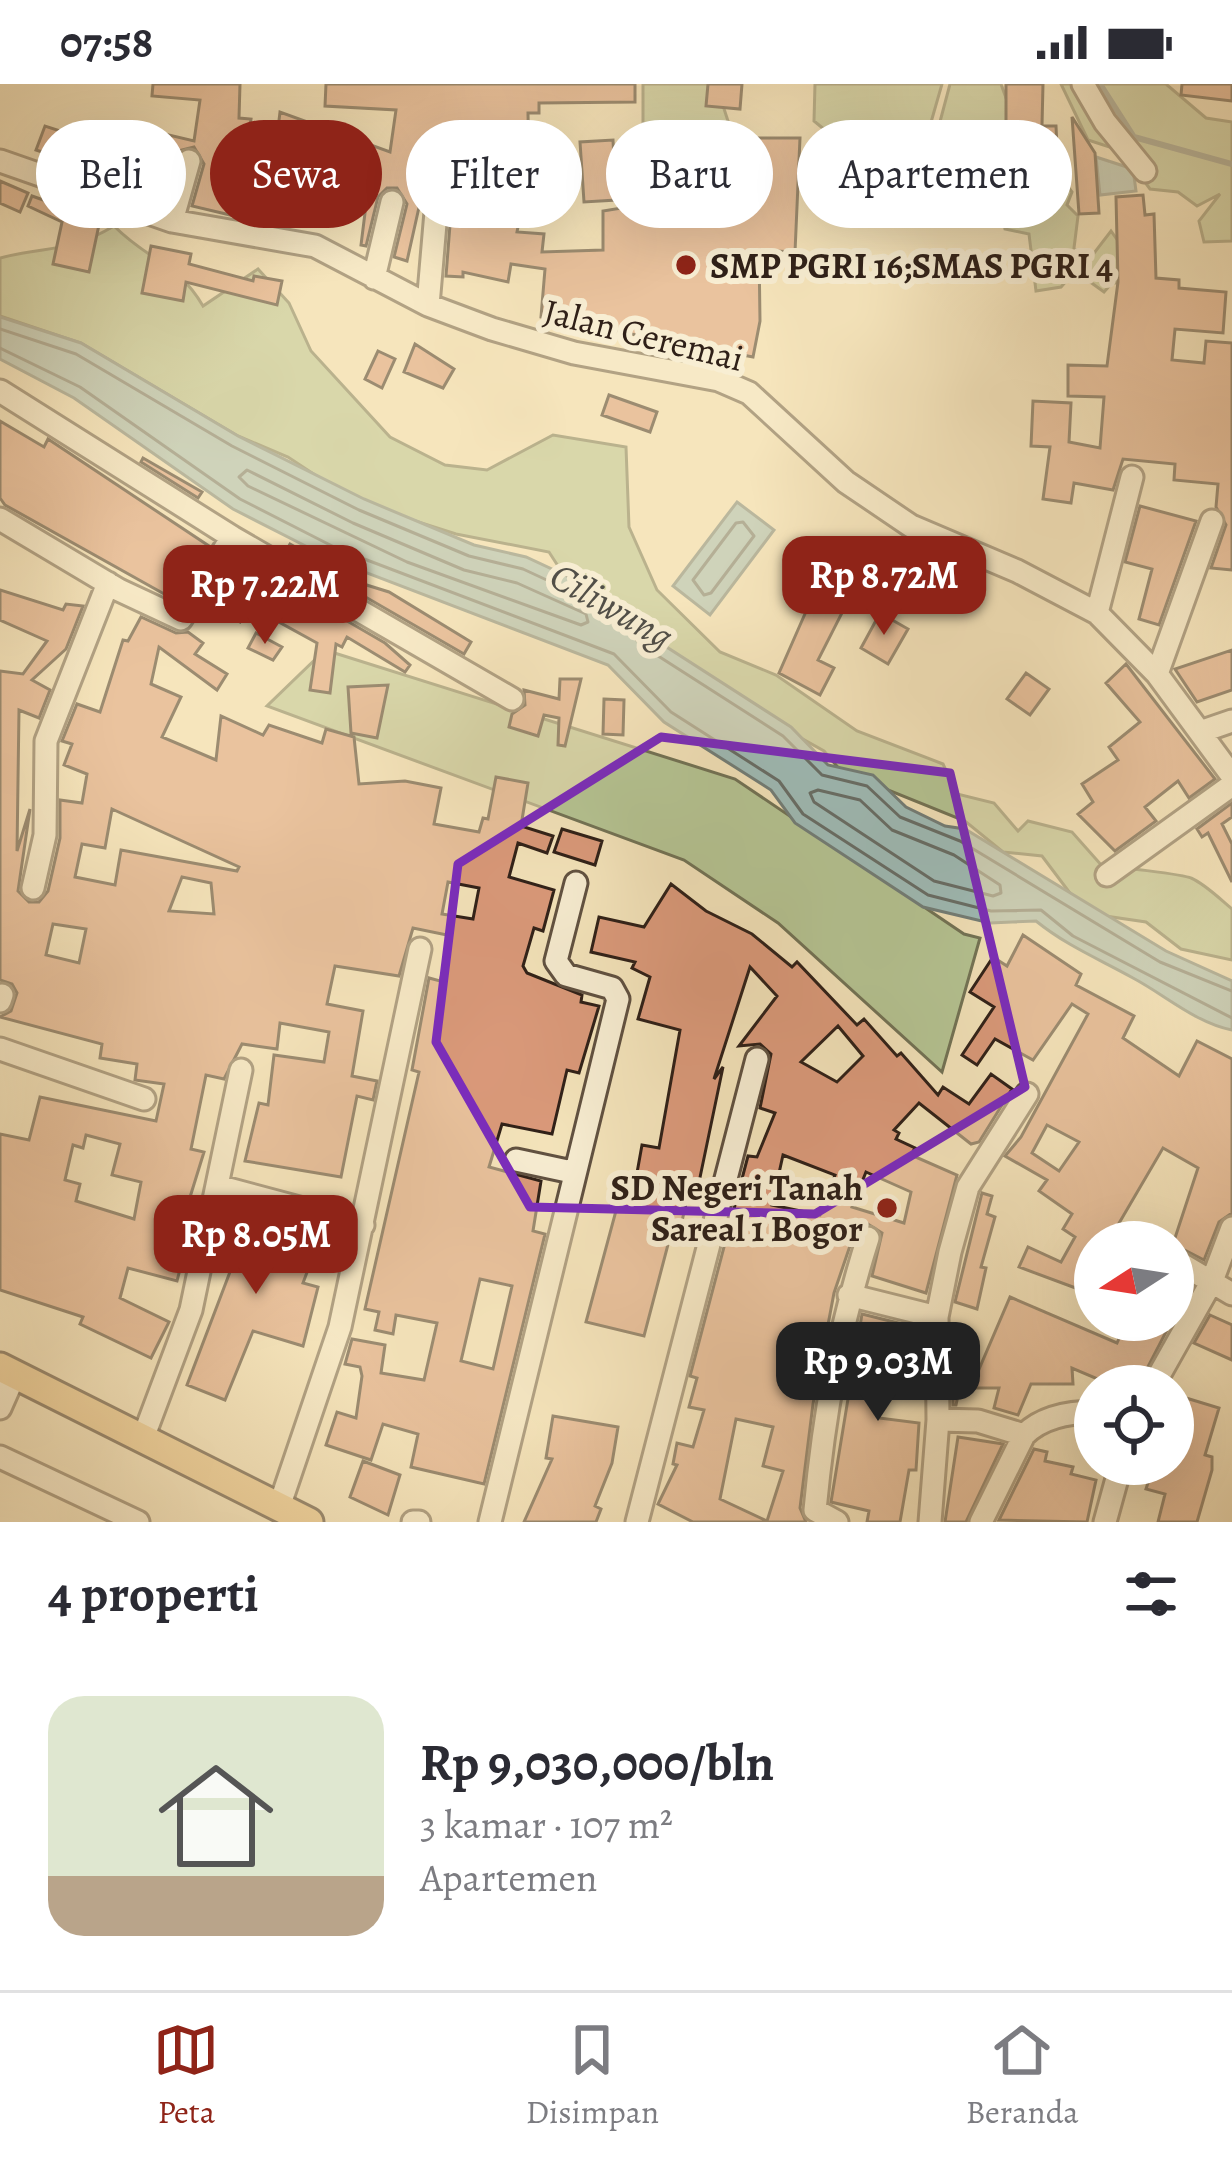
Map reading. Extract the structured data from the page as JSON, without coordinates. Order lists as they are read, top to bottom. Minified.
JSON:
{"streets":{"street":["Jalan Ceremai"]},"water":["Ciliwung"],"places":["SMP PGRI 16;SMAS PGRI 4","SD Negeri Tanah Sareal 1 Bogor"],"north":"left","page":{"status":"07:58","chip":["Beli","Sewa","Filter","Baru","Apartemen"],"price":["Rp 8.72M","Rp 7.22M","Rp 8.05M","Rp 9.03M"],"heading":"4 properti","list":[{"name":"Rp 9,030,000/bln","note":"3 kamar · 107 m² · Apartemen"}],"tabs":["Peta","Disimpan","Beranda"]}}
